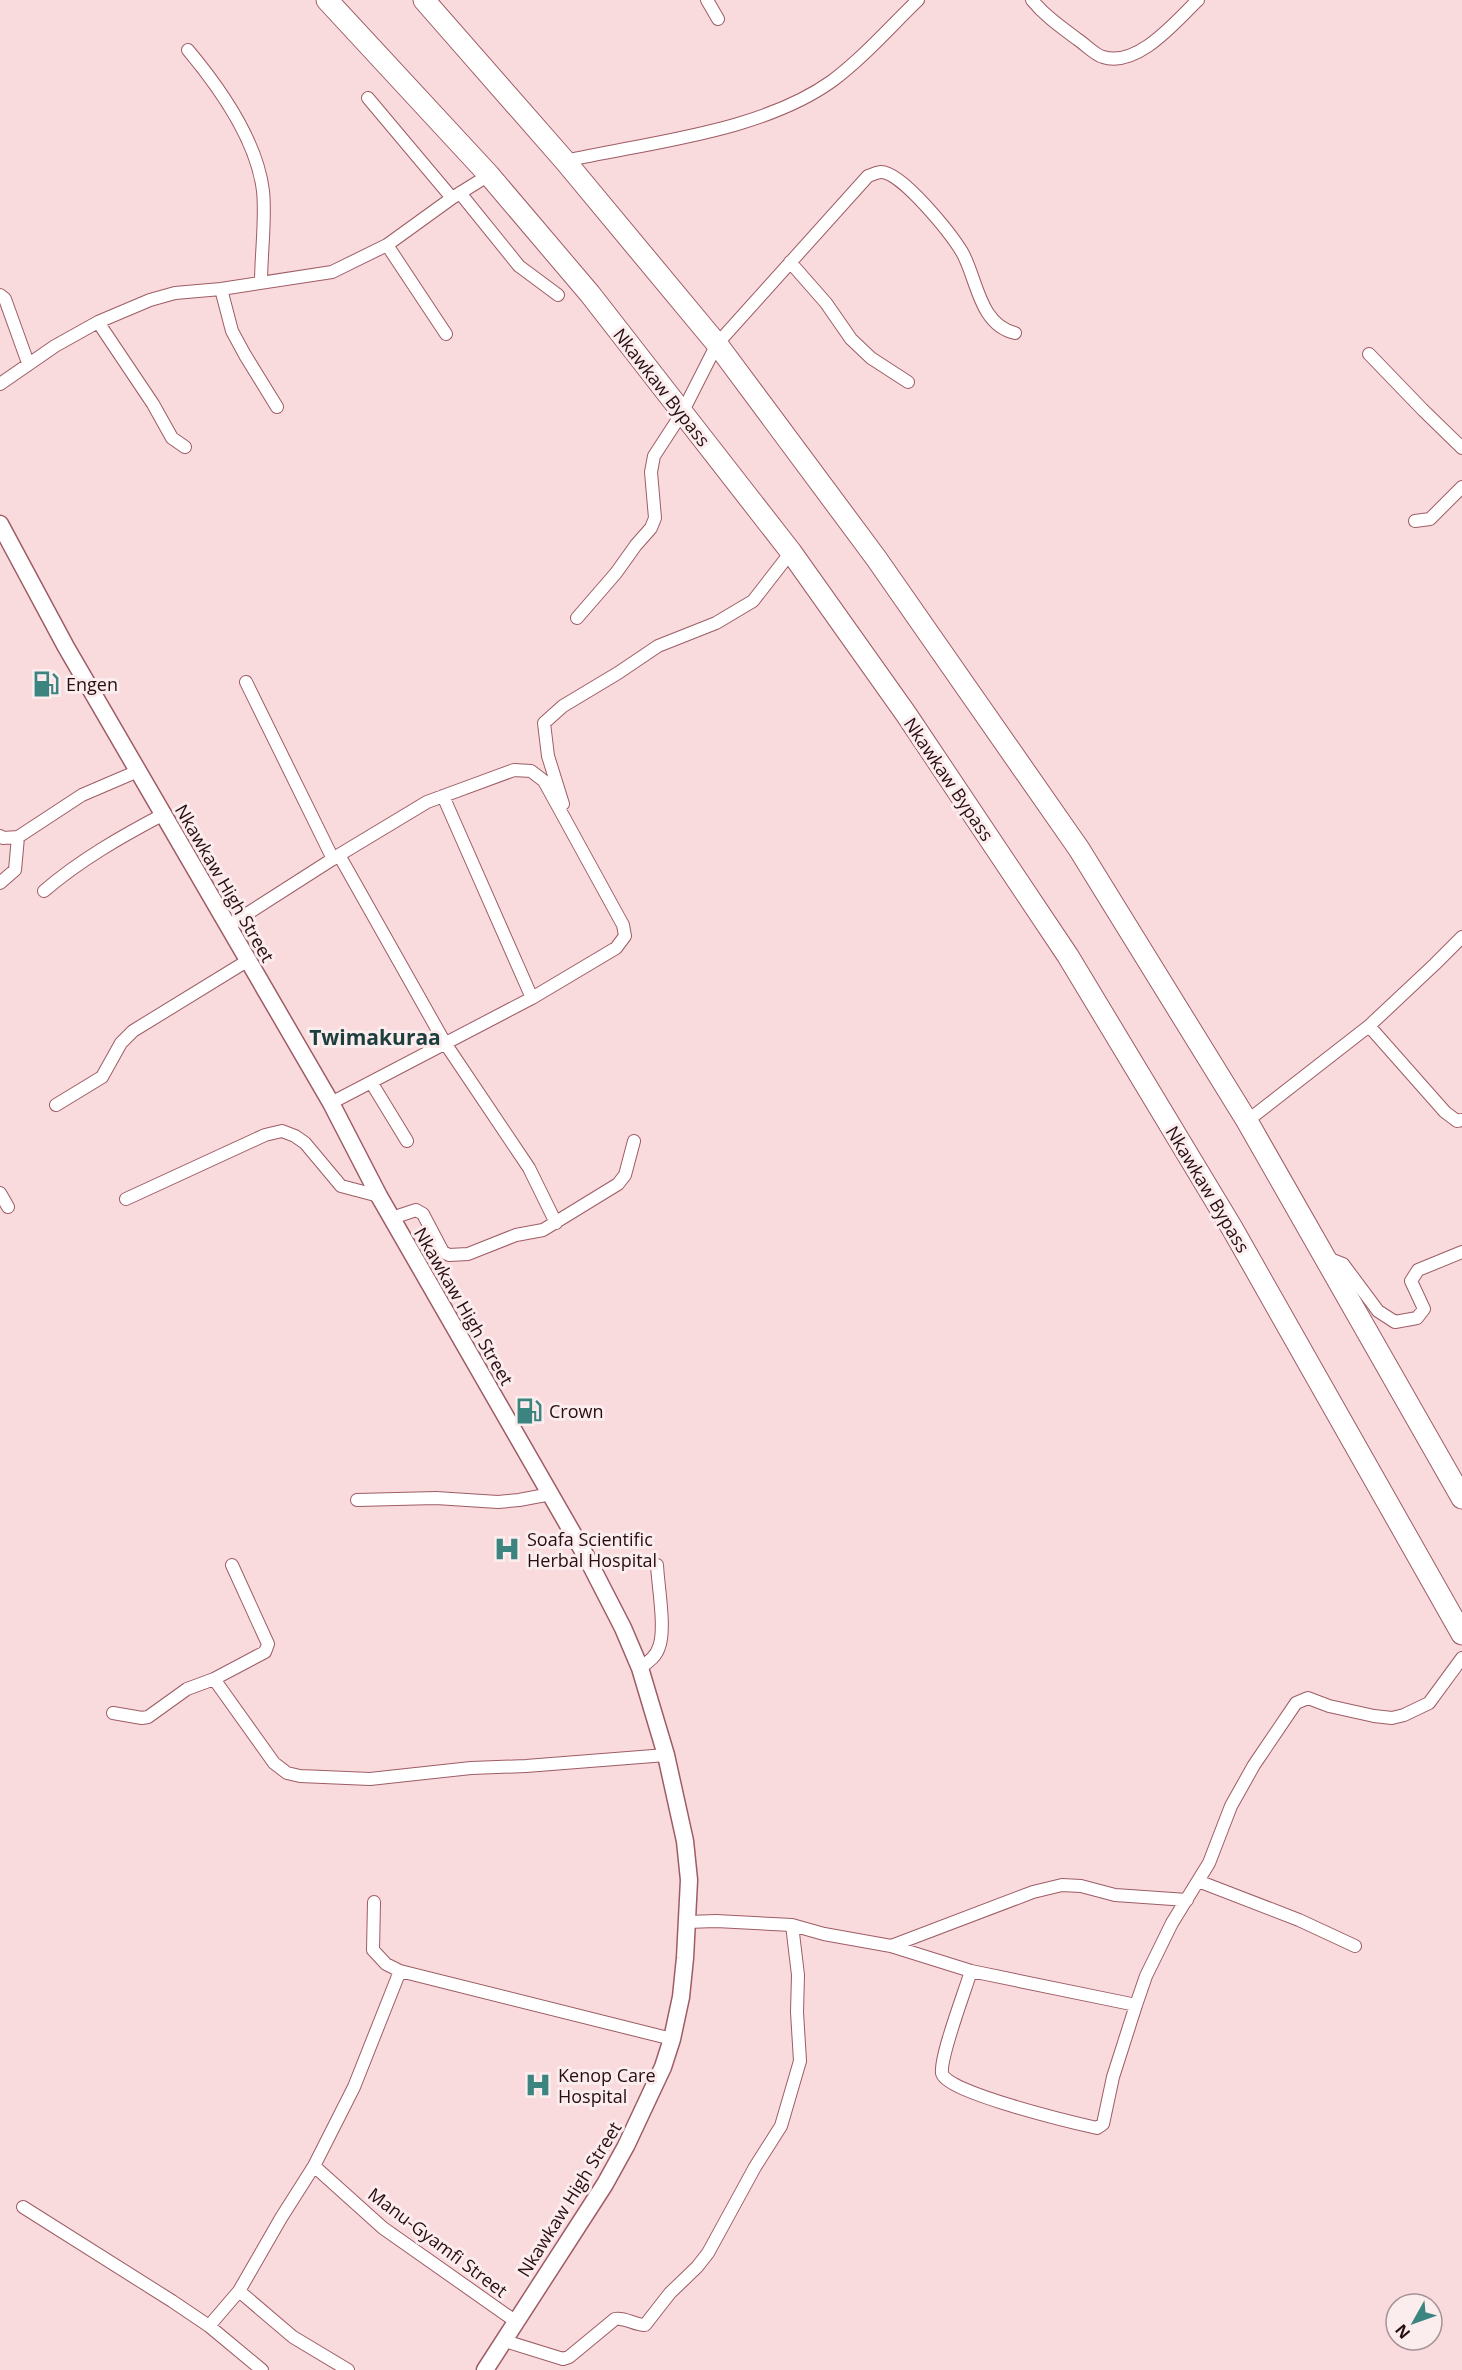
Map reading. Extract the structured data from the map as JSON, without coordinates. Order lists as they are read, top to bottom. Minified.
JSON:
{"streets":{"highway":["Nkawkaw Bypass"],"main road":["Nkawkaw High Street"],"street":["Manu-Gyamfi Street"]},"crossings":[["Nkawkaw High Street","Manu-Gyamfi Street"]],"districts":["Twimakuraa"],"places":{"fuel station":["Engen","Crown"],"hospital":["Soafa Scientific Herbal Hospital","Kenop Care Hospital"]},"north":"bottom left"}
